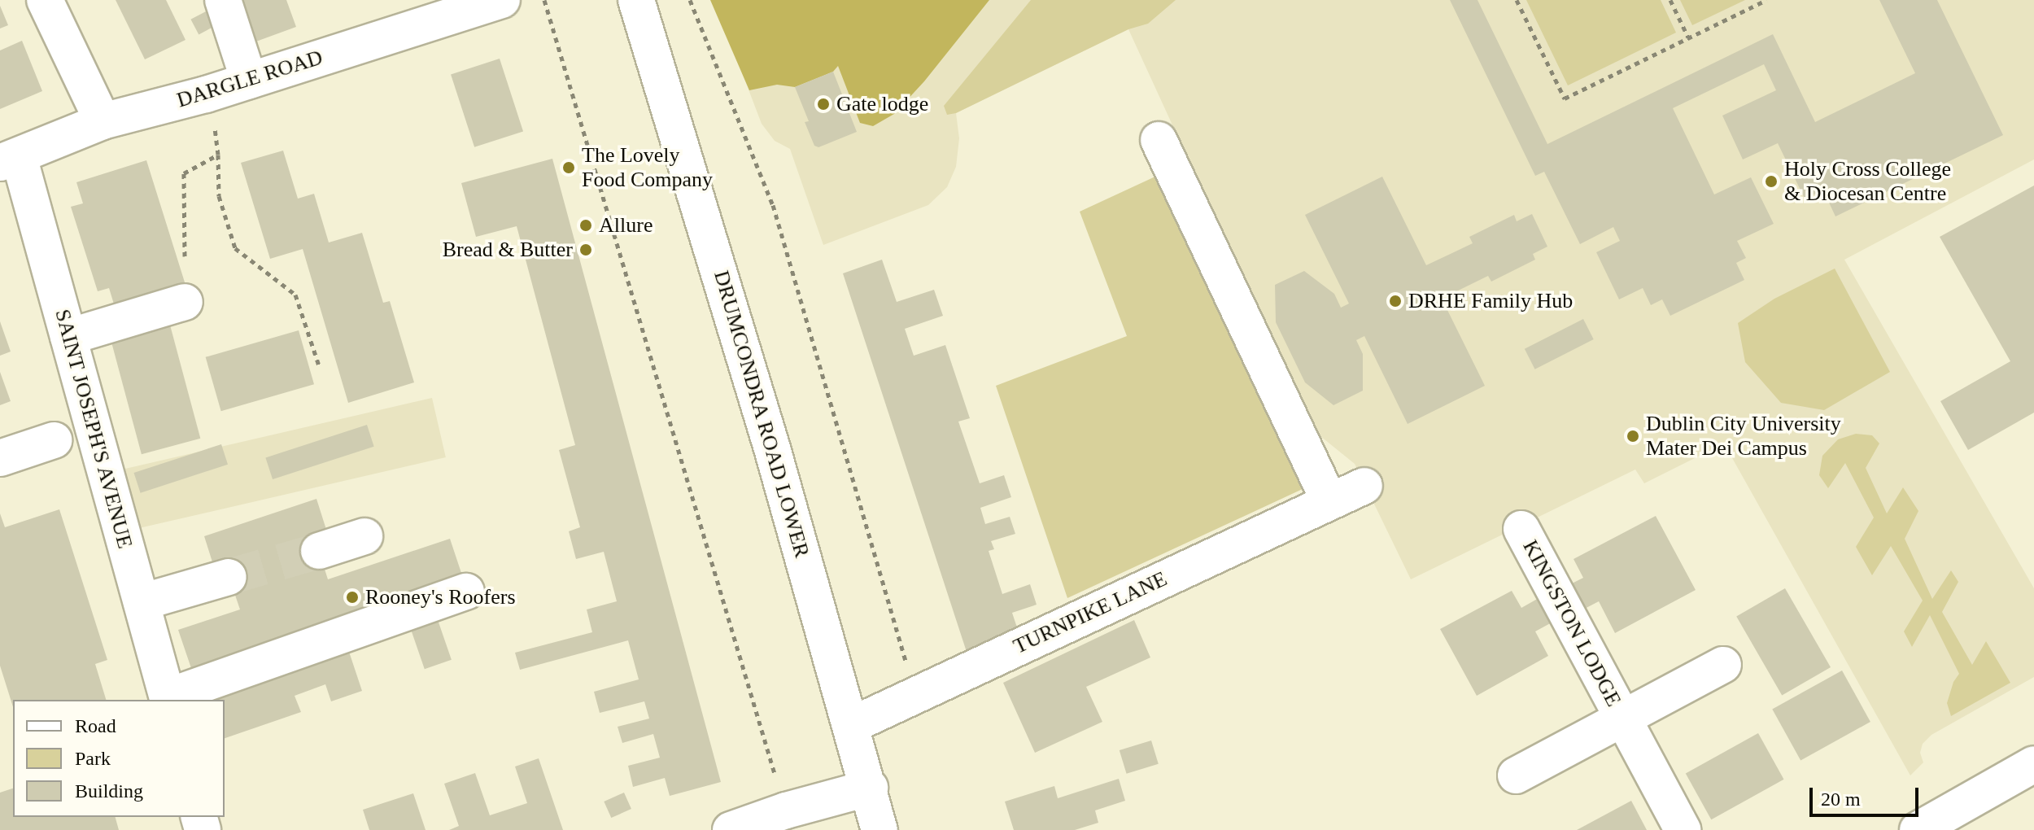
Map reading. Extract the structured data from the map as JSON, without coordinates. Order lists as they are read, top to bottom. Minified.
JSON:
{"streets":{"street":["DARGLE ROAD","DRUMCONDRA ROAD LOWER","SAINT JOSEPH'S AVENUE","TURNPIKE LANE","KINGSTON LODGE"]},"crossings":[["DARGLE ROAD","SAINT JOSEPH'S AVENUE"],["DRUMCONDRA ROAD LOWER","TURNPIKE LANE"]],"places":["Gate lodge","The Lovely Food Company","Holy Cross College & Diocesan Centre","Allure","Bread & Butter","DRHE Family Hub","Dublin City University Mater Dei Campus","Rooney's Roofers"],"legend":["Road","Park","Building"],"scale_bar":"20 m"}
